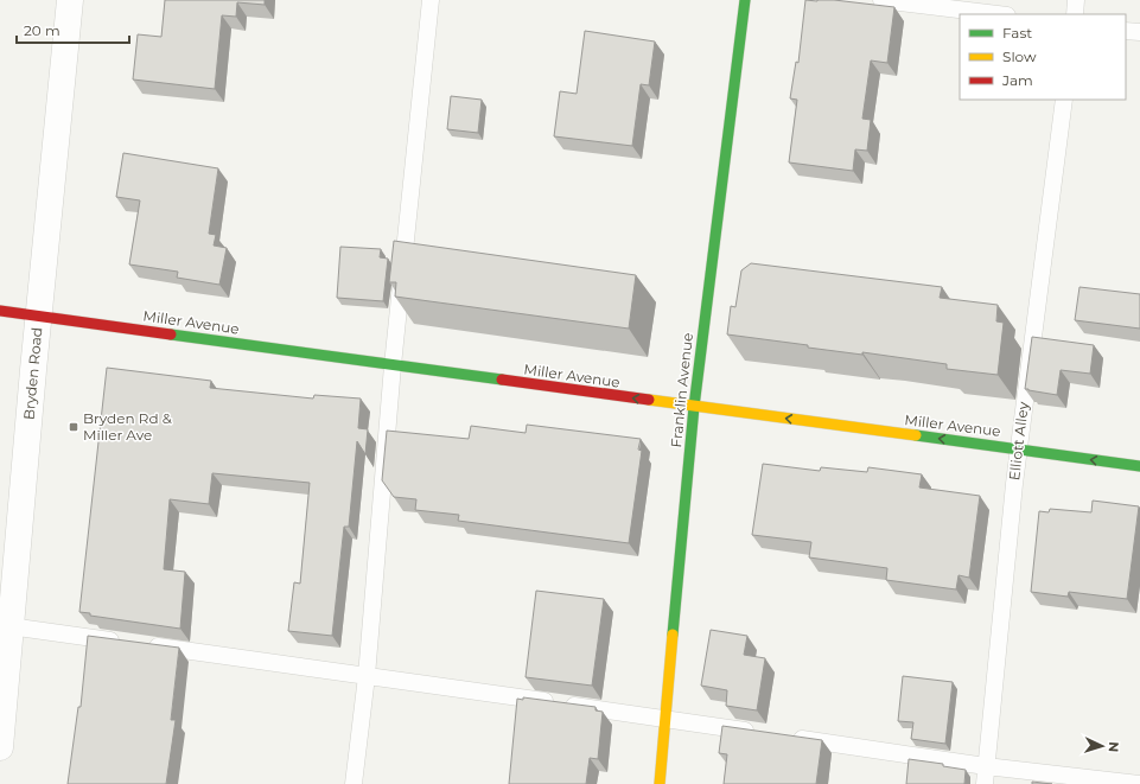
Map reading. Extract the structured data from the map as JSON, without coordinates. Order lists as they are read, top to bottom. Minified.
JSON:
{"streets":{"street":["Miller Avenue","Bryden Road","Franklin Avenue"],"lane":["Elliott Alley"]},"crossings":[["Miller Avenue","Bryden Road"],["Miller Avenue","Franklin Avenue"],["Miller Avenue","Elliott Alley"]],"one_way":["Miller Avenue"],"places":{"transit":["Bryden Rd & Miller Ave"]},"legend":["Fast","Slow","Jam"],"scale_bar":"20 m","north":"right"}
